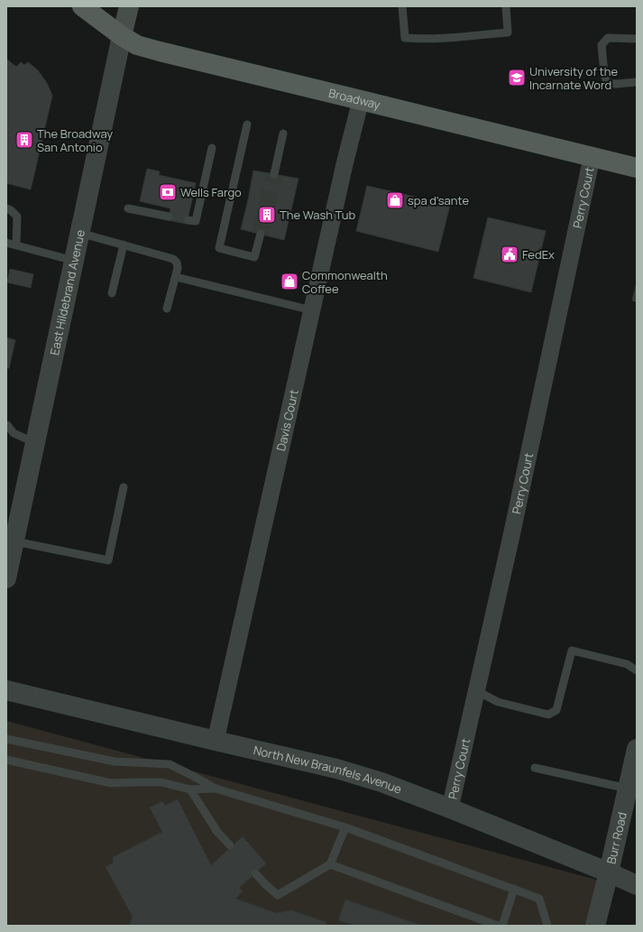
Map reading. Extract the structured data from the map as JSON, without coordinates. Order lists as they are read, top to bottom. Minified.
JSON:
{"streets":{"main road":["Broadway","East Hildebrand Avenue"],"street":["Perry Court","Davis Court","North New Braunfels Avenue","Burr Road"]},"crossings":[["Broadway","Perry Court"],["Broadway","East Hildebrand Avenue"],["Broadway","Davis Court"],["Perry Court","North New Braunfels Avenue"],["Davis Court","North New Braunfels Avenue"],["North New Braunfels Avenue","Burr Road"]],"places":{"school or university":["University of the Incarnate Word"],"building":["The Broadway San Antonio","The Wash Tub"],"bank":["Wells Fargo"],"shop":["spa d'sante","Commonwealth Coffee"],"public building":["FedEx"]}}
